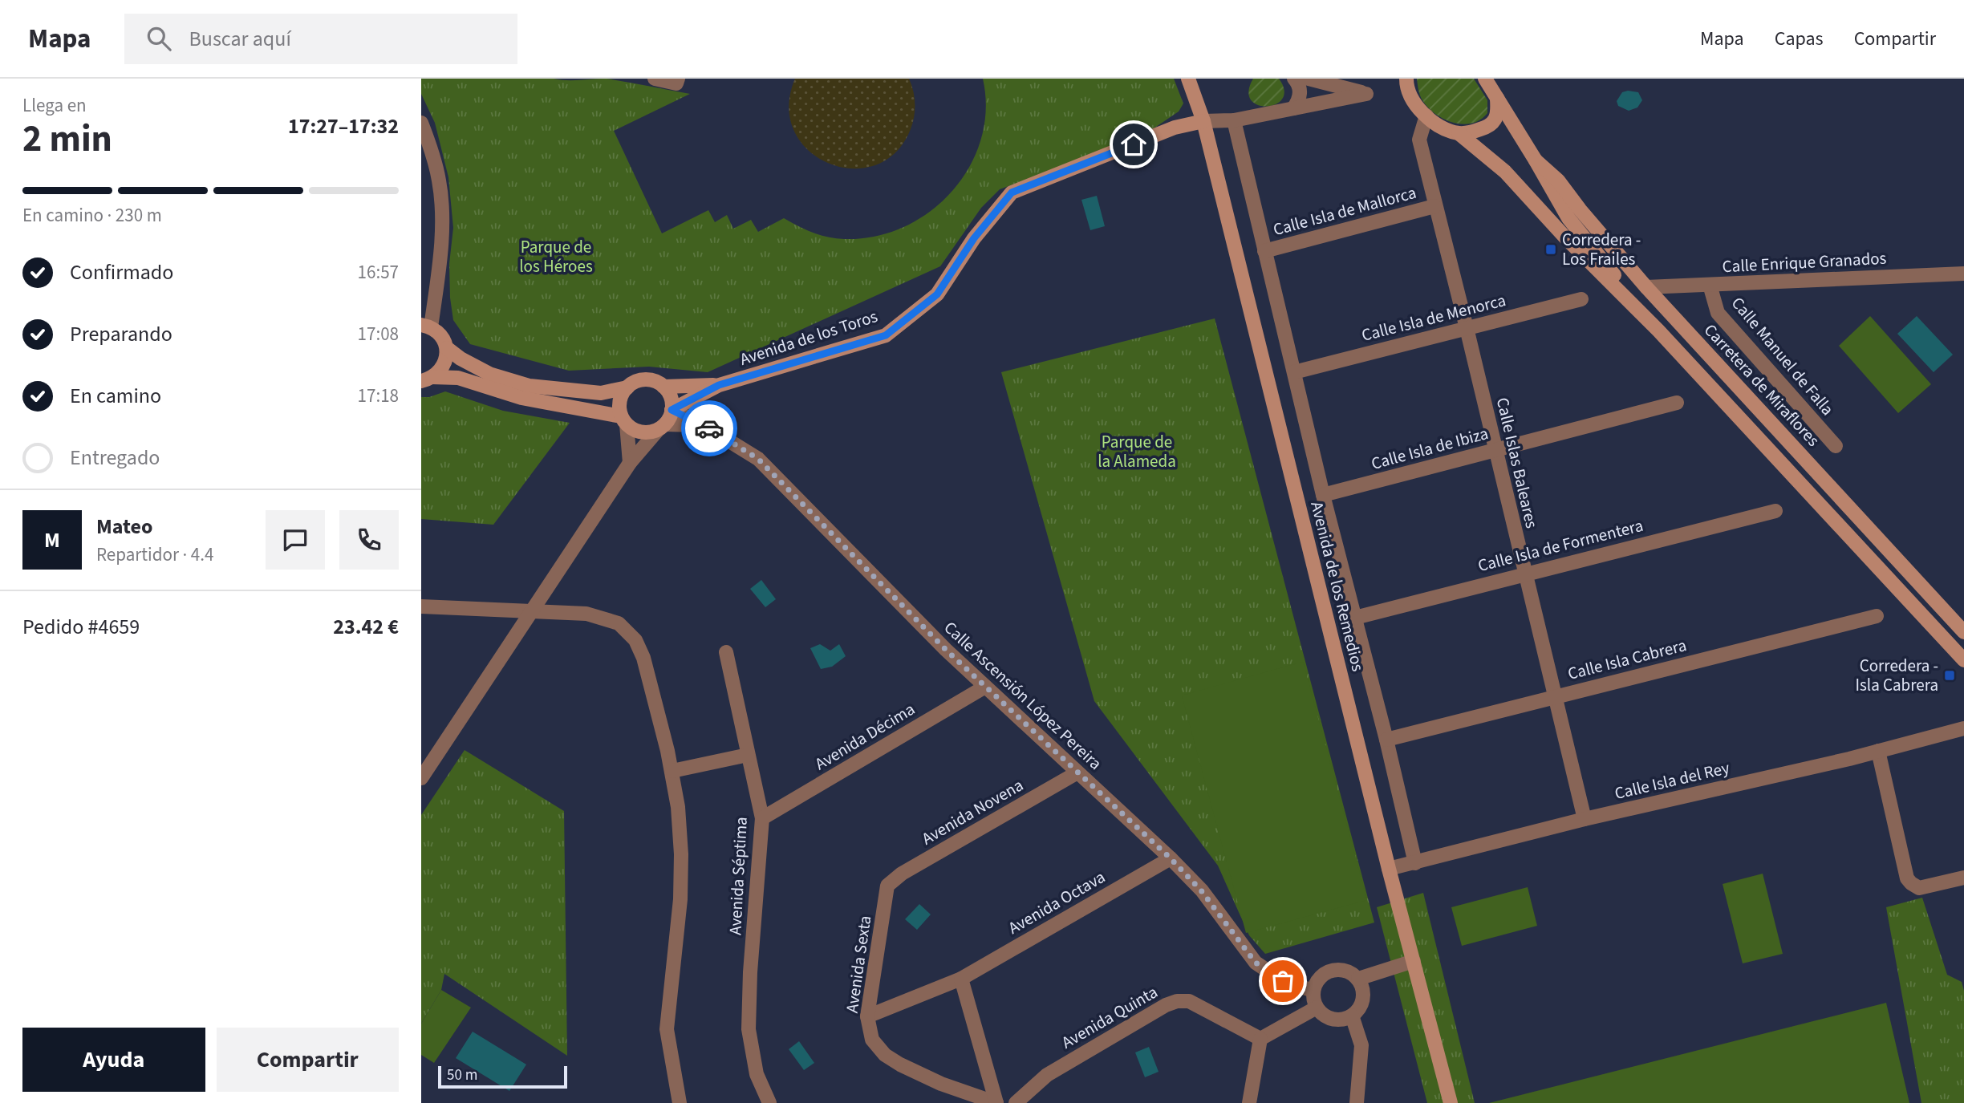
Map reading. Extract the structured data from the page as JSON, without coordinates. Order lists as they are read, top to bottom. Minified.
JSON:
{"streets":{"main road":["Avenida de los Toros","Carretera de Miraflores","Avenida de los Remedios"],"street":["Calle Isla de Mallorca","Calle Enrique Granados","Calle Isla de Menorca","Calle Manuel de Falla","Calle Isla de Ibiza","Calle Islas Baleares","Calle Isla de Formentera","Calle Isla Cabrera","Calle Ascensión López Pereira","Avenida Décima","Calle Isla del Rey","Avenida Novena","Avenida Séptima","Avenida Octava","Avenida Sexta","Avenida Quinta"]},"crossings":[["Calle Isla de Mallorca","Calle Islas Baleares"],["Calle Isla de Mallorca","Avenida de los Remedios"],["Calle Enrique Granados","Calle Manuel de Falla"],["Calle Enrique Granados","Carretera de Miraflores"],["Calle Isla de Menorca","Calle Islas Baleares"],["Calle Isla de Menorca","Avenida de los Remedios"],["Avenida de los Toros","Avenida de los Remedios"],["Avenida de los Toros","Calle Ascensión López Pereira"],["Carretera de Miraflores","Calle Islas Baleares"],["Calle Isla de Ibiza","Calle Islas Baleares"],["Calle Isla de Ibiza","Avenida de los Remedios"],["Calle Islas Baleares","Calle Isla de Formentera"],["Calle Islas Baleares","Calle Isla Cabrera"],["Calle Islas Baleares","Calle Isla del Rey"],["Calle Isla de Formentera","Avenida de los Remedios"],["Avenida de los Remedios","Calle Isla Cabrera"],["Avenida de los Remedios","Calle Isla del Rey"],["Calle Ascensión López Pereira","Avenida Décima"],["Calle Ascensión López Pereira","Avenida Novena"],["Calle Ascensión López Pereira","Avenida Octava"],["Avenida Décima","Avenida Séptima"],["Avenida Novena","Avenida Sexta"],["Avenida Octava","Avenida Sexta"]],"parks":["Parque de los Héroes","Parque de la Alameda"],"places":{"transit":["Corredera - Los Frailes","Corredera - Isla Cabrera"]},"scale_bar":"50 m","page":{"header":"Mapa","search":"Buscar aquí","nav":["Mapa","Capas","Compartir"],"heading":["2 min","Llega en","17:27–17:32"],"panel":["Mateo","Repartidor · 4.4","Pedido #4659","23.42 €"],"bar":"En camino · 230 m","list":[["Confirmado","16:57"],["Preparando","17:08"],["En camino","17:18"],"Entregado"],"round":"M","buttons":["Ayuda","Compartir"],"scale":"50 m"}}
